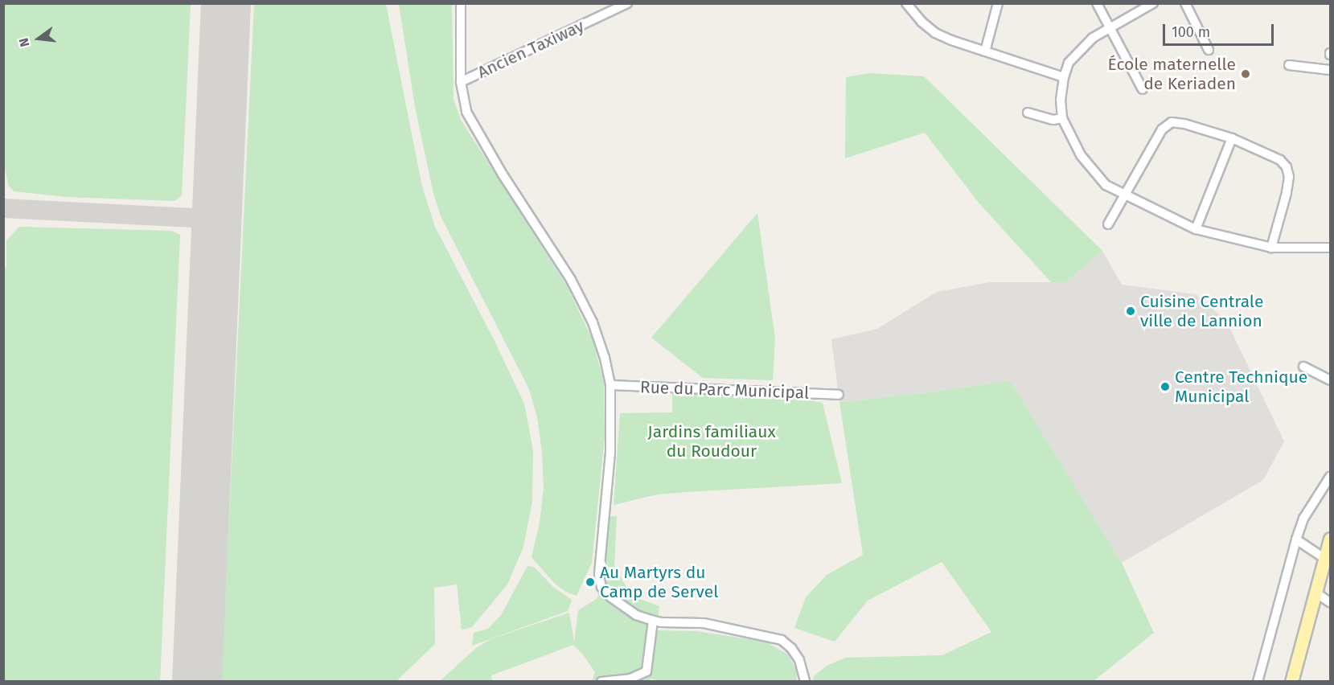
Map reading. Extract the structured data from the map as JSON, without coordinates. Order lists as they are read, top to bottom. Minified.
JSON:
{"streets":{"street":["Ancien Taxiway","Rue du Parc Municipal"]},"parks":["Jardins familiaux du Roudour"],"places":["École maternelle de Keriaden","Cuisine Centrale ville de Lannion","Centre Technique Municipal","Au Martyrs du Camp de Servel"],"scale_bar":"100 m","north":"left"}
